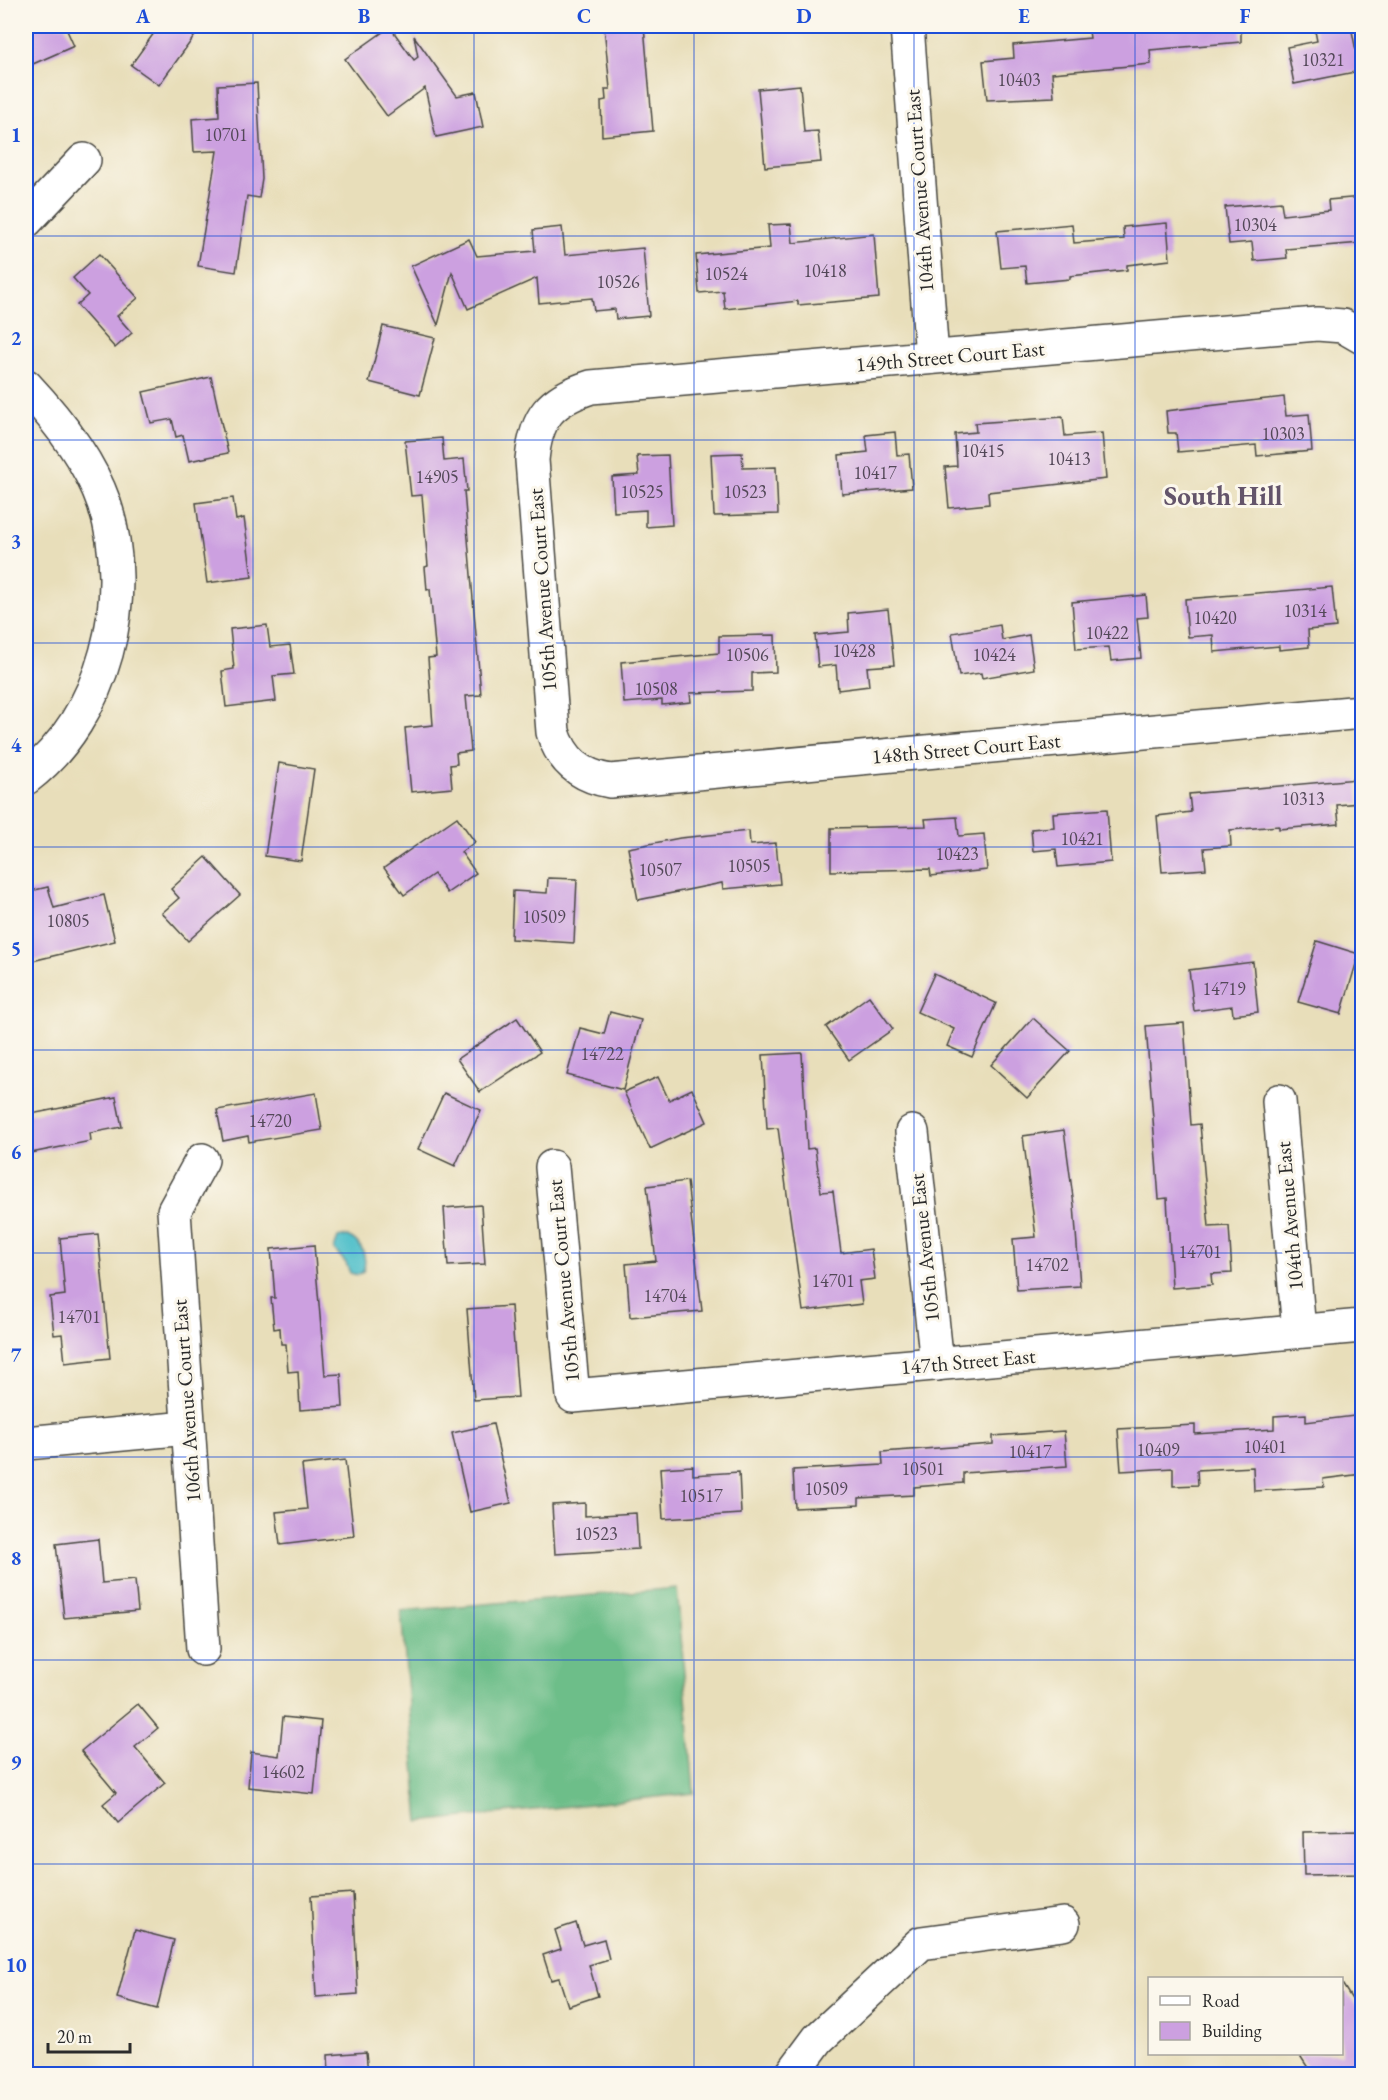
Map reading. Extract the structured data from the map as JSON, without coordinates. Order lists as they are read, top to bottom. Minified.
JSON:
{"streets":{"street":["104th Avenue Court East","149th Street Court East","105th Avenue Court East","148th Street Court East","104th Avenue East","105th Avenue East","147th Street East","106th Avenue Court East"]},"crossings":[["104th Avenue Court East","149th Street Court East"],["149th Street Court East","105th Avenue Court East"],["105th Avenue Court East","148th Street Court East"],["105th Avenue Court East","147th Street East"],["104th Avenue East","147th Street East"],["105th Avenue East","147th Street East"]],"districts":["South Hill"],"house_numbers":["10321","10403","10701","10304","10418","10524","10526","10303","10415","10413","10417","14905","10525","10523","10314","10420","10422","10428","10506","10424","10508","10313","10421","10423","10505","10507","10509","10805","14719","14722","14720","14701","14702","14701","14704","14701","10401","10409","10417","10501","10509","10517","10523","14602"],"legend":["Road","Building"],"scale_bar":"20 m","grid":{"columns":["A","B","C","D","E","F"],"rows":["1","2","3","4","5","6","7","8","9","10"]}}
